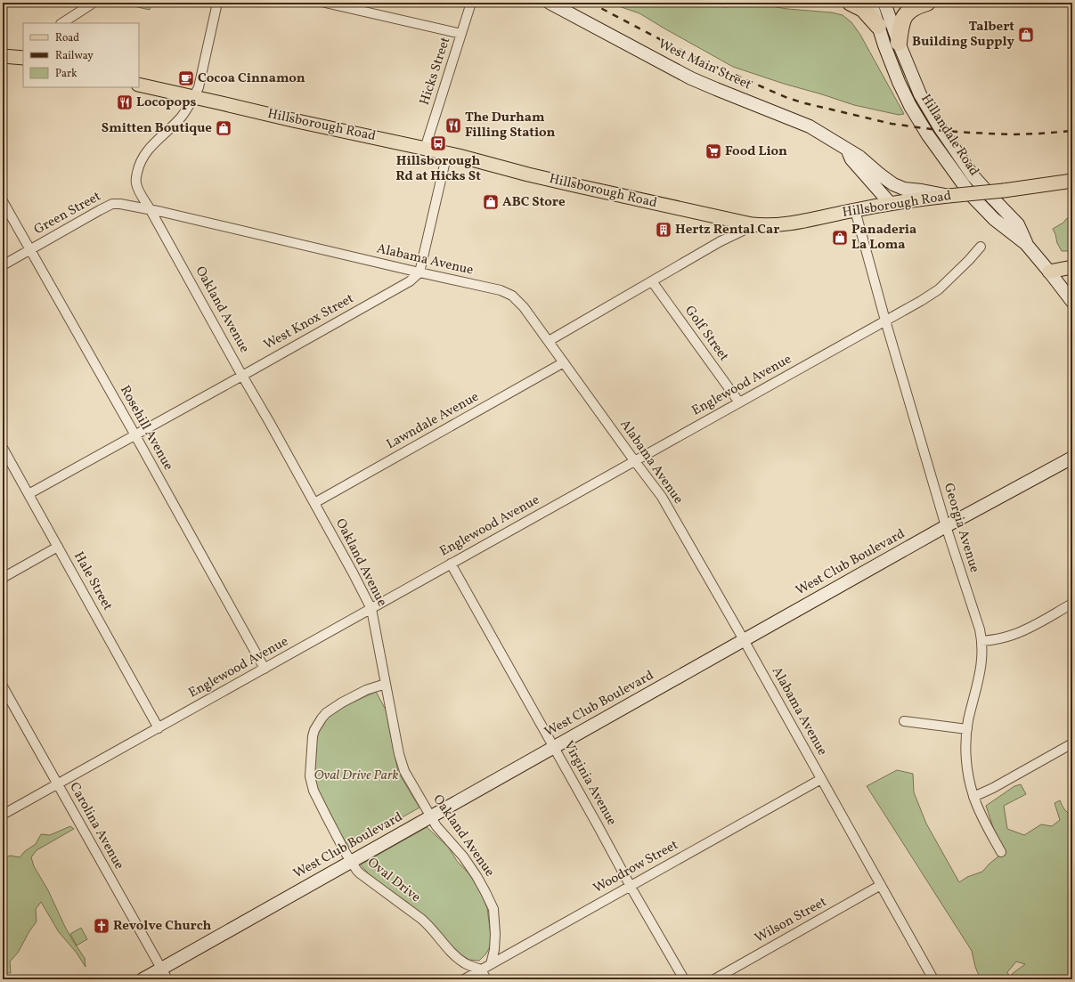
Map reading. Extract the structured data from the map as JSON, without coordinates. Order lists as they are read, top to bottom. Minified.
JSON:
{"streets":{"main road":["West Main Street","Hillsborough Road","Hillandale Road","West Club Boulevard"],"street":["Hicks Street","Green Street","Alabama Avenue","Oakland Avenue","West Knox Street","Golf Street","Englewood Avenue","Lawndale Avenue","Rosehill Avenue","Georgia Avenue","Hale Street","Virginia Avenue","Carolina Avenue","Woodrow Street","Oval Drive","Wilson Street"]},"crossings":[["West Main Street","Hillsborough Road"],["Hicks Street","Hillsborough Road"],["Hillsborough Road","Oakland Avenue"],["Hillsborough Road","Georgia Avenue"],["Green Street","Alabama Avenue"],["Green Street","Oakland Avenue"],["Green Street","Rosehill Avenue"],["Alabama Avenue","Oakland Avenue"],["Alabama Avenue","West Knox Street"],["Alabama Avenue","Englewood Avenue"],["Alabama Avenue","Lawndale Avenue"],["Alabama Avenue","West Club Boulevard"],["Alabama Avenue","Woodrow Street"],["Alabama Avenue","Wilson Street"],["Oakland Avenue","West Knox Street"],["Oakland Avenue","Englewood Avenue"],["Oakland Avenue","Lawndale Avenue"],["Oakland Avenue","West Club Boulevard"],["Oakland Avenue","Woodrow Street"],["Oakland Avenue","Oval Drive"],["West Knox Street","Rosehill Avenue"],["West Knox Street","Hale Street"],["Golf Street","Englewood Avenue"],["Englewood Avenue","Rosehill Avenue"],["Englewood Avenue","Georgia Avenue"],["Englewood Avenue","Hale Street"],["Englewood Avenue","Virginia Avenue"],["Englewood Avenue","Carolina Avenue"],["Georgia Avenue","West Club Boulevard"],["West Club Boulevard","Virginia Avenue"],["West Club Boulevard","Carolina Avenue"],["West Club Boulevard","Oval Drive"],["Virginia Avenue","Woodrow Street"],["Woodrow Street","Oval Drive"]],"parks":["Oval Drive Park"],"places":{"shop":["Talbert Building Supply","Smitten Boutique","ABC Store","Panaderia La Loma"],"cafe":["Cocoa Cinnamon"],"restaurant":["Locopops","The Durham Filling Station"],"bus stop":["Hillsborough Rd at Hicks St"],"supermarket":["Food Lion"],"building":["Hertz Rental Car"],"church":["Revolve Church"]},"legend":["Road","Railway","Park"]}
